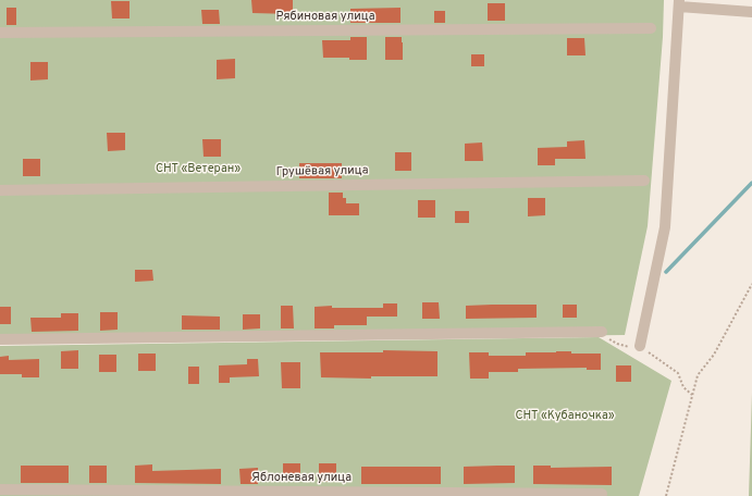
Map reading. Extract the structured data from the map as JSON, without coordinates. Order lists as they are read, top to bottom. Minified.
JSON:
{"streets":{"street":["Рябиновая улица","Грушёвая улица","Яблоневая улица"]},"parks":["СНТ «Ветеран»","СНТ «Кубаночка»"]}
